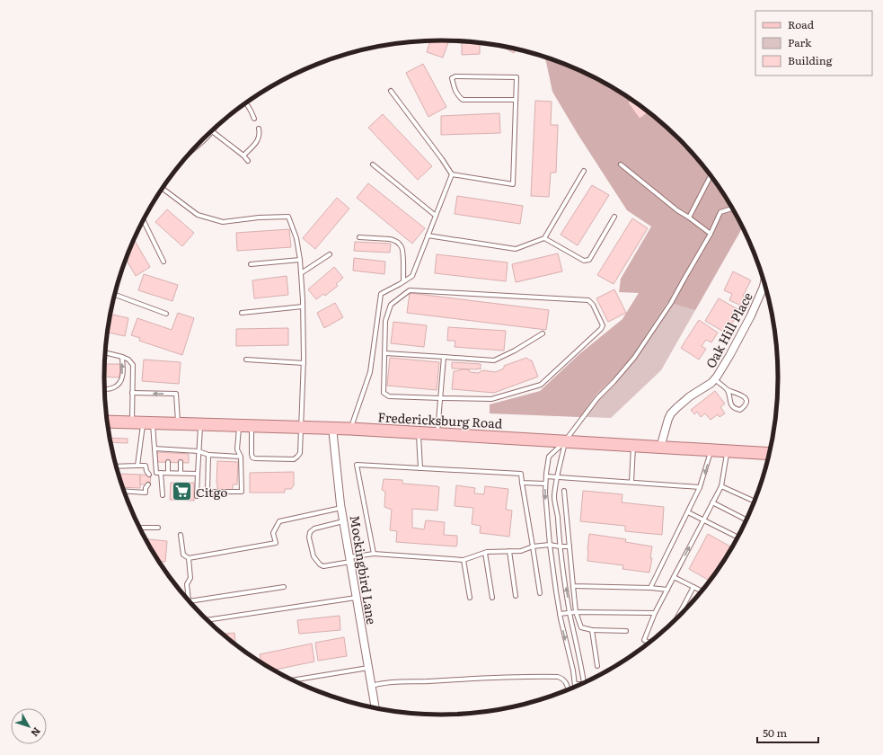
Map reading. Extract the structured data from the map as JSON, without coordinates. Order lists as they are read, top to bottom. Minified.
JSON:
{"streets":{"main road":["Fredericksburg Road"],"street":["Oak Hill Place","Mockingbird Lane"]},"crossings":[["Oak Hill Place","Fredericksburg Road"],["Fredericksburg Road","Mockingbird Lane"]],"places":{"supermarket":["Citgo"]},"legend":["Road","Park","Building"],"scale_bar":"50 m","north":"bottom right"}
